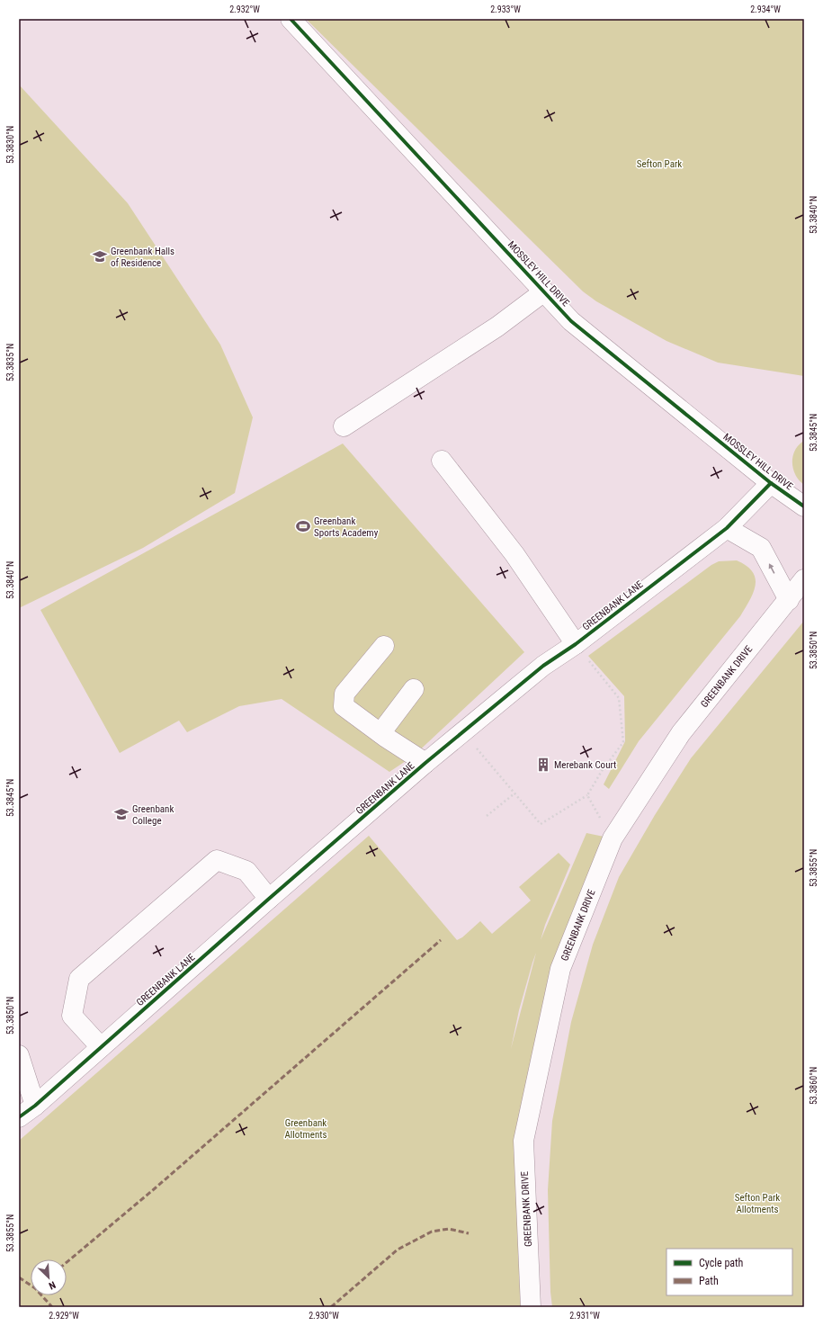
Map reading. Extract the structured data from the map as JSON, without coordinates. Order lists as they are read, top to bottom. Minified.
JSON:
{"streets":{"street":["MOSSLEY HILL DRIVE","GREENBANK LANE","GREENBANK DRIVE"]},"crossings":[["MOSSLEY HILL DRIVE","GREENBANK LANE"]],"parks":["Sefton Park","Greenbank Allotments","Sefton Park Allotments"],"places":{"school or university":["Greenbank Halls of Residence","Greenbank College"],"sports":["Greenbank Sports Academy"],"building":["Merebank Court"]},"legend":["Cycle path","Path"],"north":"bottom right","coordinates":["2.932°W","2.933°W","2.934°W","53.3830°N","53.3840°N","53.3835°N","53.3845°N","53.3850°N","53.3855°N","53.3860°N","2.929°W","2.930°W","2.931°W"]}
